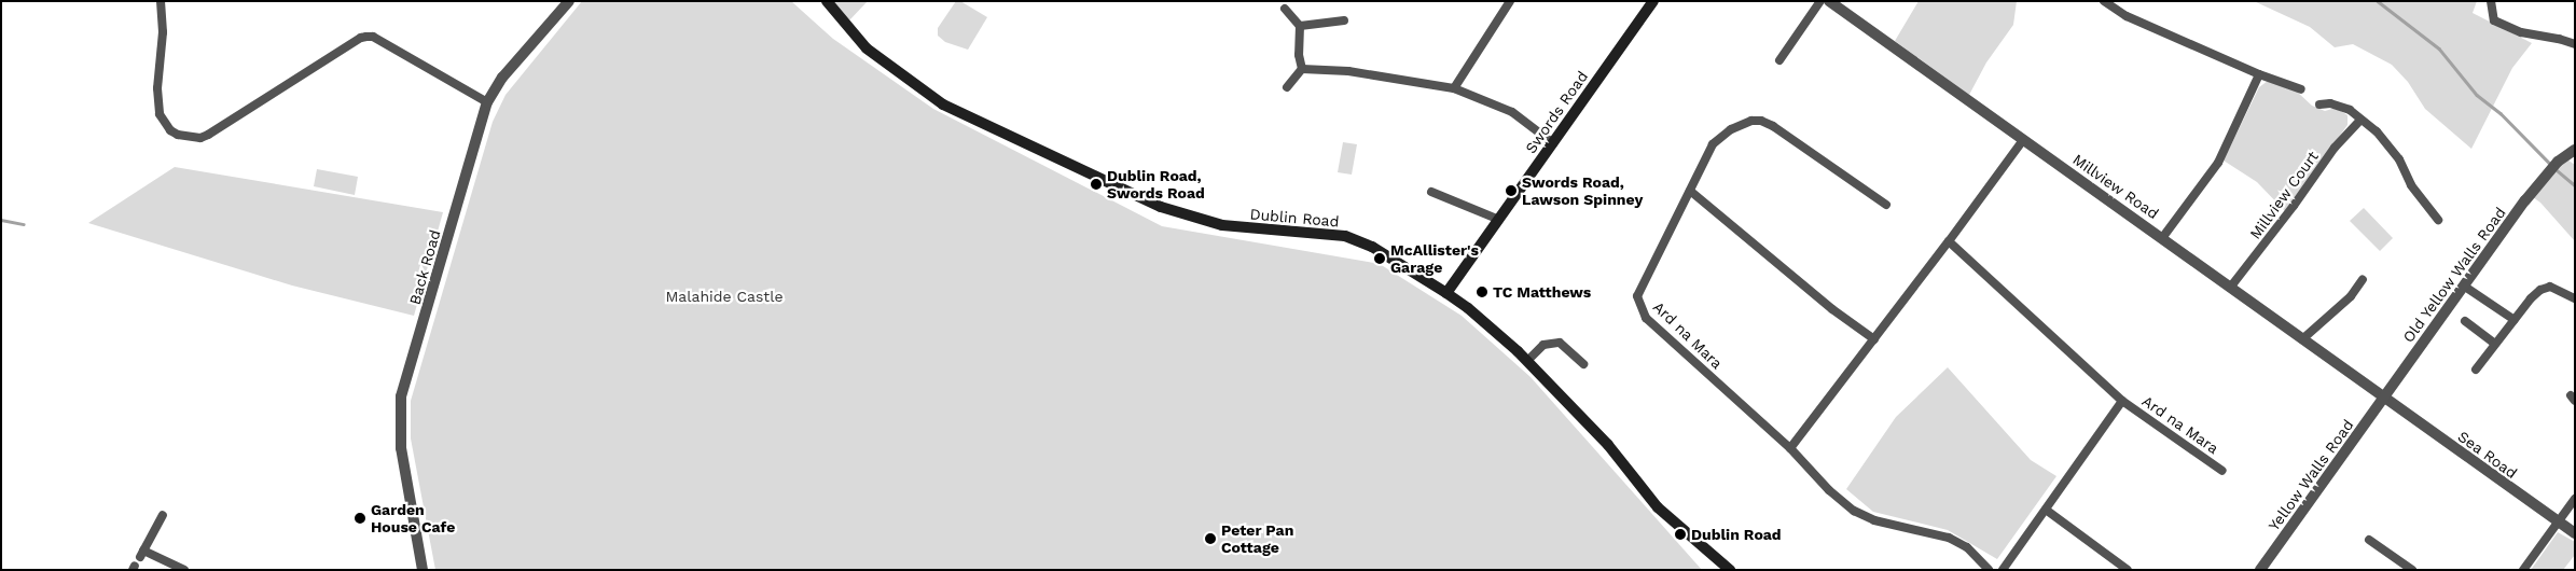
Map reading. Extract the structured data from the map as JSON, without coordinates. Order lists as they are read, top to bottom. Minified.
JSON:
{"streets":{"main road":["Swords Road","Dublin Road"],"street":["Millview Road","Millview Court","Back Road","Old Yellow Walls Road","Ard na Mara","Sea Road","Yellow Walls Road"]},"crossings":[["Swords Road","Dublin Road"],["Millview Road","Millview Court"],["Millview Road","Old Yellow Walls Road"],["Millview Road","Sea Road"],["Millview Road","Yellow Walls Road"],["Old Yellow Walls Road","Sea Road"],["Old Yellow Walls Road","Yellow Walls Road"],["Sea Road","Yellow Walls Road"]],"parks":["Malahide Castle"],"places":["Dublin Road, Swords Road","Swords Road, Lawson Spinney","McAllister's Garage","TC Matthews","Garden House Cafe","Dublin Road","Peter Pan Cottage"]}
